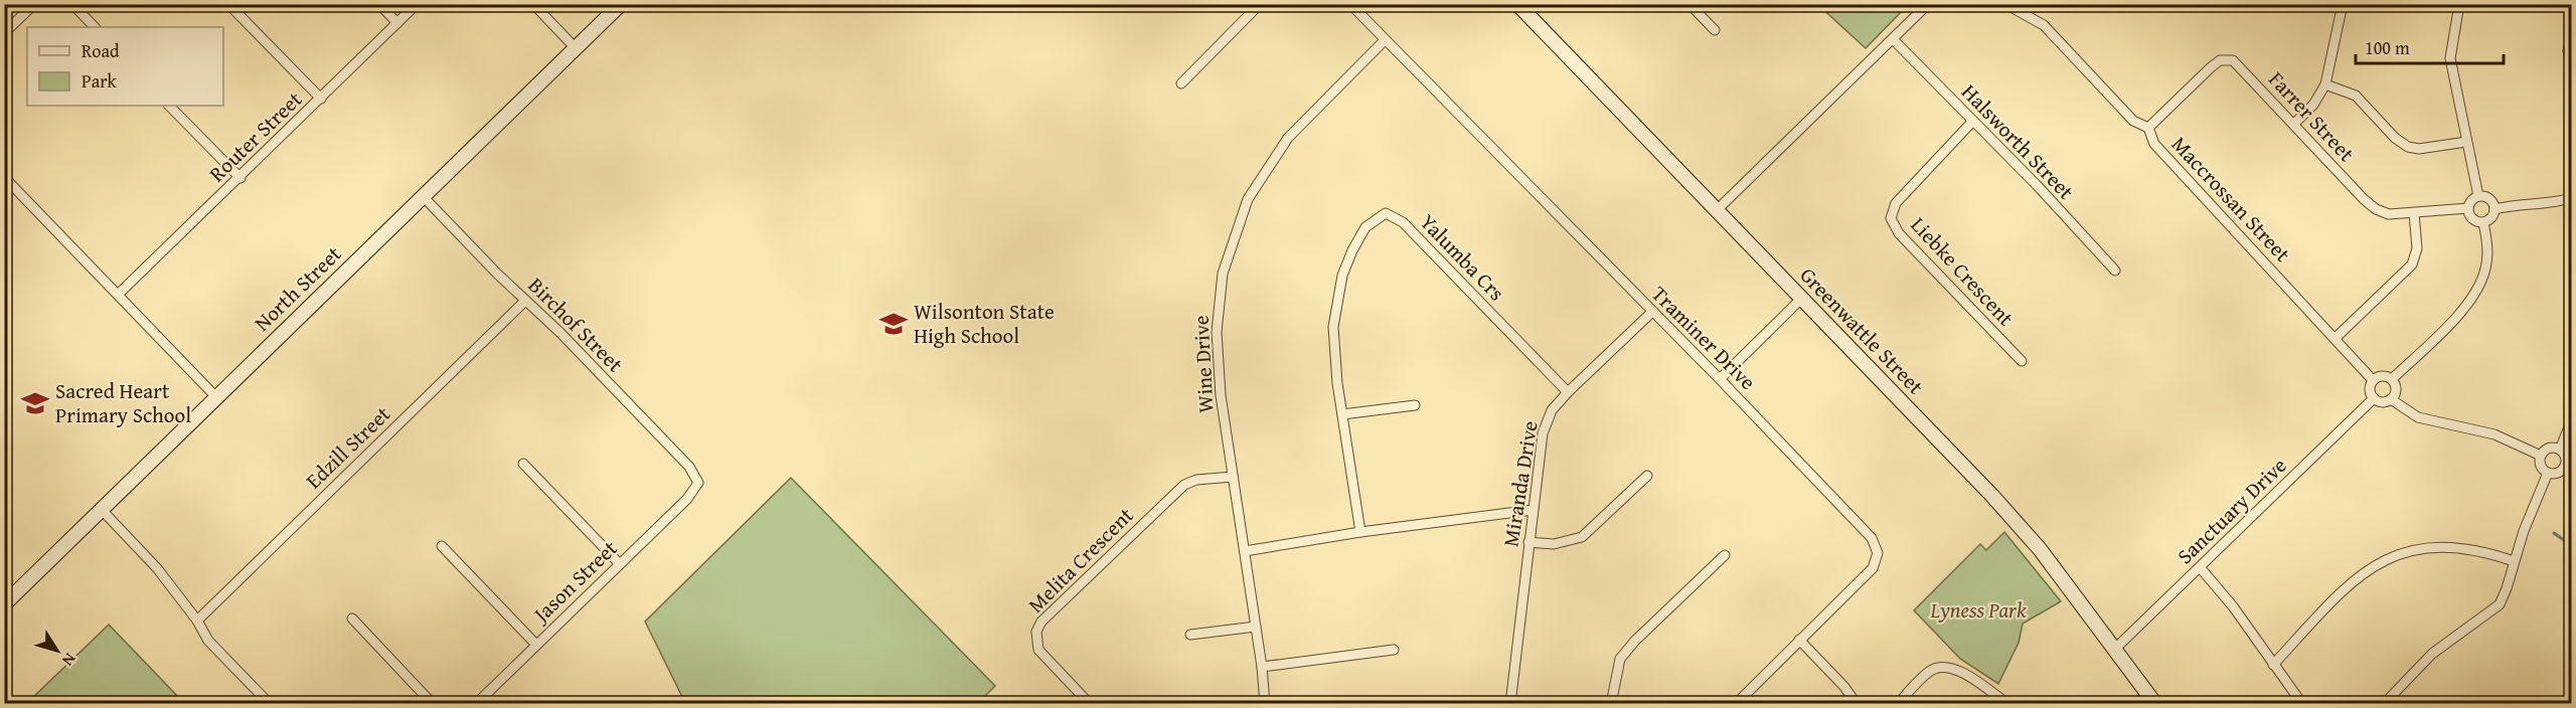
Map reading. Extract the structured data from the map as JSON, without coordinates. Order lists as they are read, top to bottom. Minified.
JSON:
{"streets":{"main road":["North Street","Greenwattle Street"],"street":["Farrer Street","Router Street","Halsworth Street","Maccrossan Street","Yalumba Crs","Liebke Crescent","Birchof Street","Traminer Drive","Wine Drive","Edzill Street","Miranda Drive","Sanctuary Drive","Melita Crescent","Jason Street"]},"crossings":[["Farrer Street","Maccrossan Street"],["Halsworth Street","Liebke Crescent"],["Maccrossan Street","Sanctuary Drive"],["Yalumba Crs","Miranda Drive"],["North Street","Birchof Street"],["Birchof Street","Edzill Street"],["Birchof Street","Jason Street"],["Greenwattle Street","Sanctuary Drive"],["Traminer Drive","Wine Drive"],["Traminer Drive","Miranda Drive"],["Wine Drive","Melita Crescent"]],"parks":["Lyness Park"],"places":{"school or university":["Wilsonton State High School","Sacred Heart Primary School"]},"legend":["Road","Park"],"scale_bar":"100 m","north":"bottom right"}
